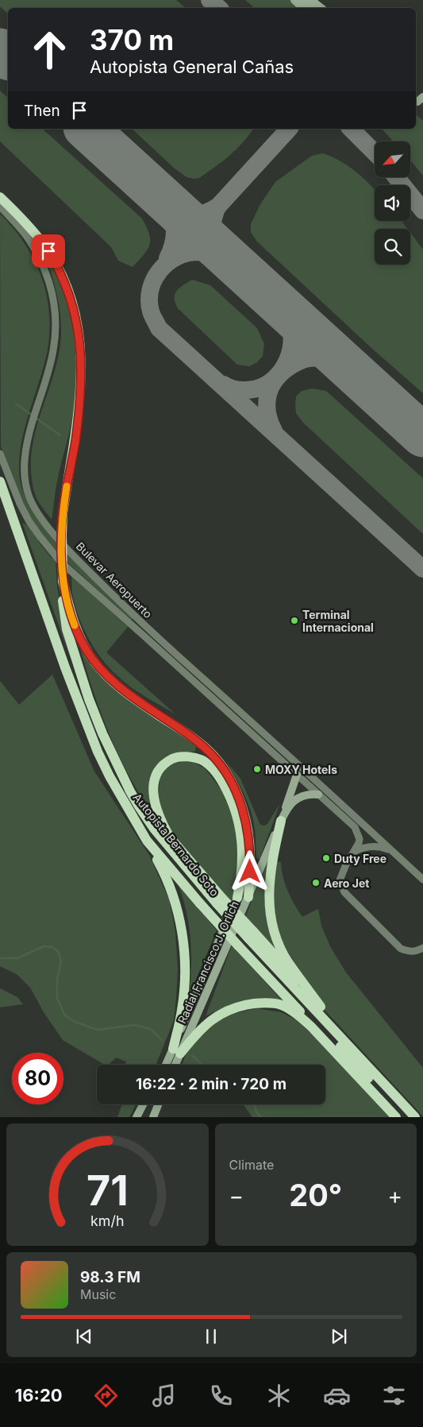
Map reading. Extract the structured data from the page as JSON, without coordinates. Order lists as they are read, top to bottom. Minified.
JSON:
{"streets":{"highway":["Autopista Bernardo Soto"],"main road":["Radial Francisco J. Orlich"],"street":["Bulevar Aeropuerto"]},"crossings":[["Bulevar Aeropuerto","Radial Francisco J. Orlich"]],"places":["Terminal Internacional","MOXY Hotels","Duty Free","Aero Jet"],"north":"bottom left","page":{"turn":["370 m","Autopista General Cañas"],"then":"Then","limit":"80","trip":"16:22 · 2 min · 720 m","tile":"Climate","heat":["−","20°","+"],"song":["98.3 FM","Music"],"tabs":"16:20","gauge":["71","km/h"]}}
